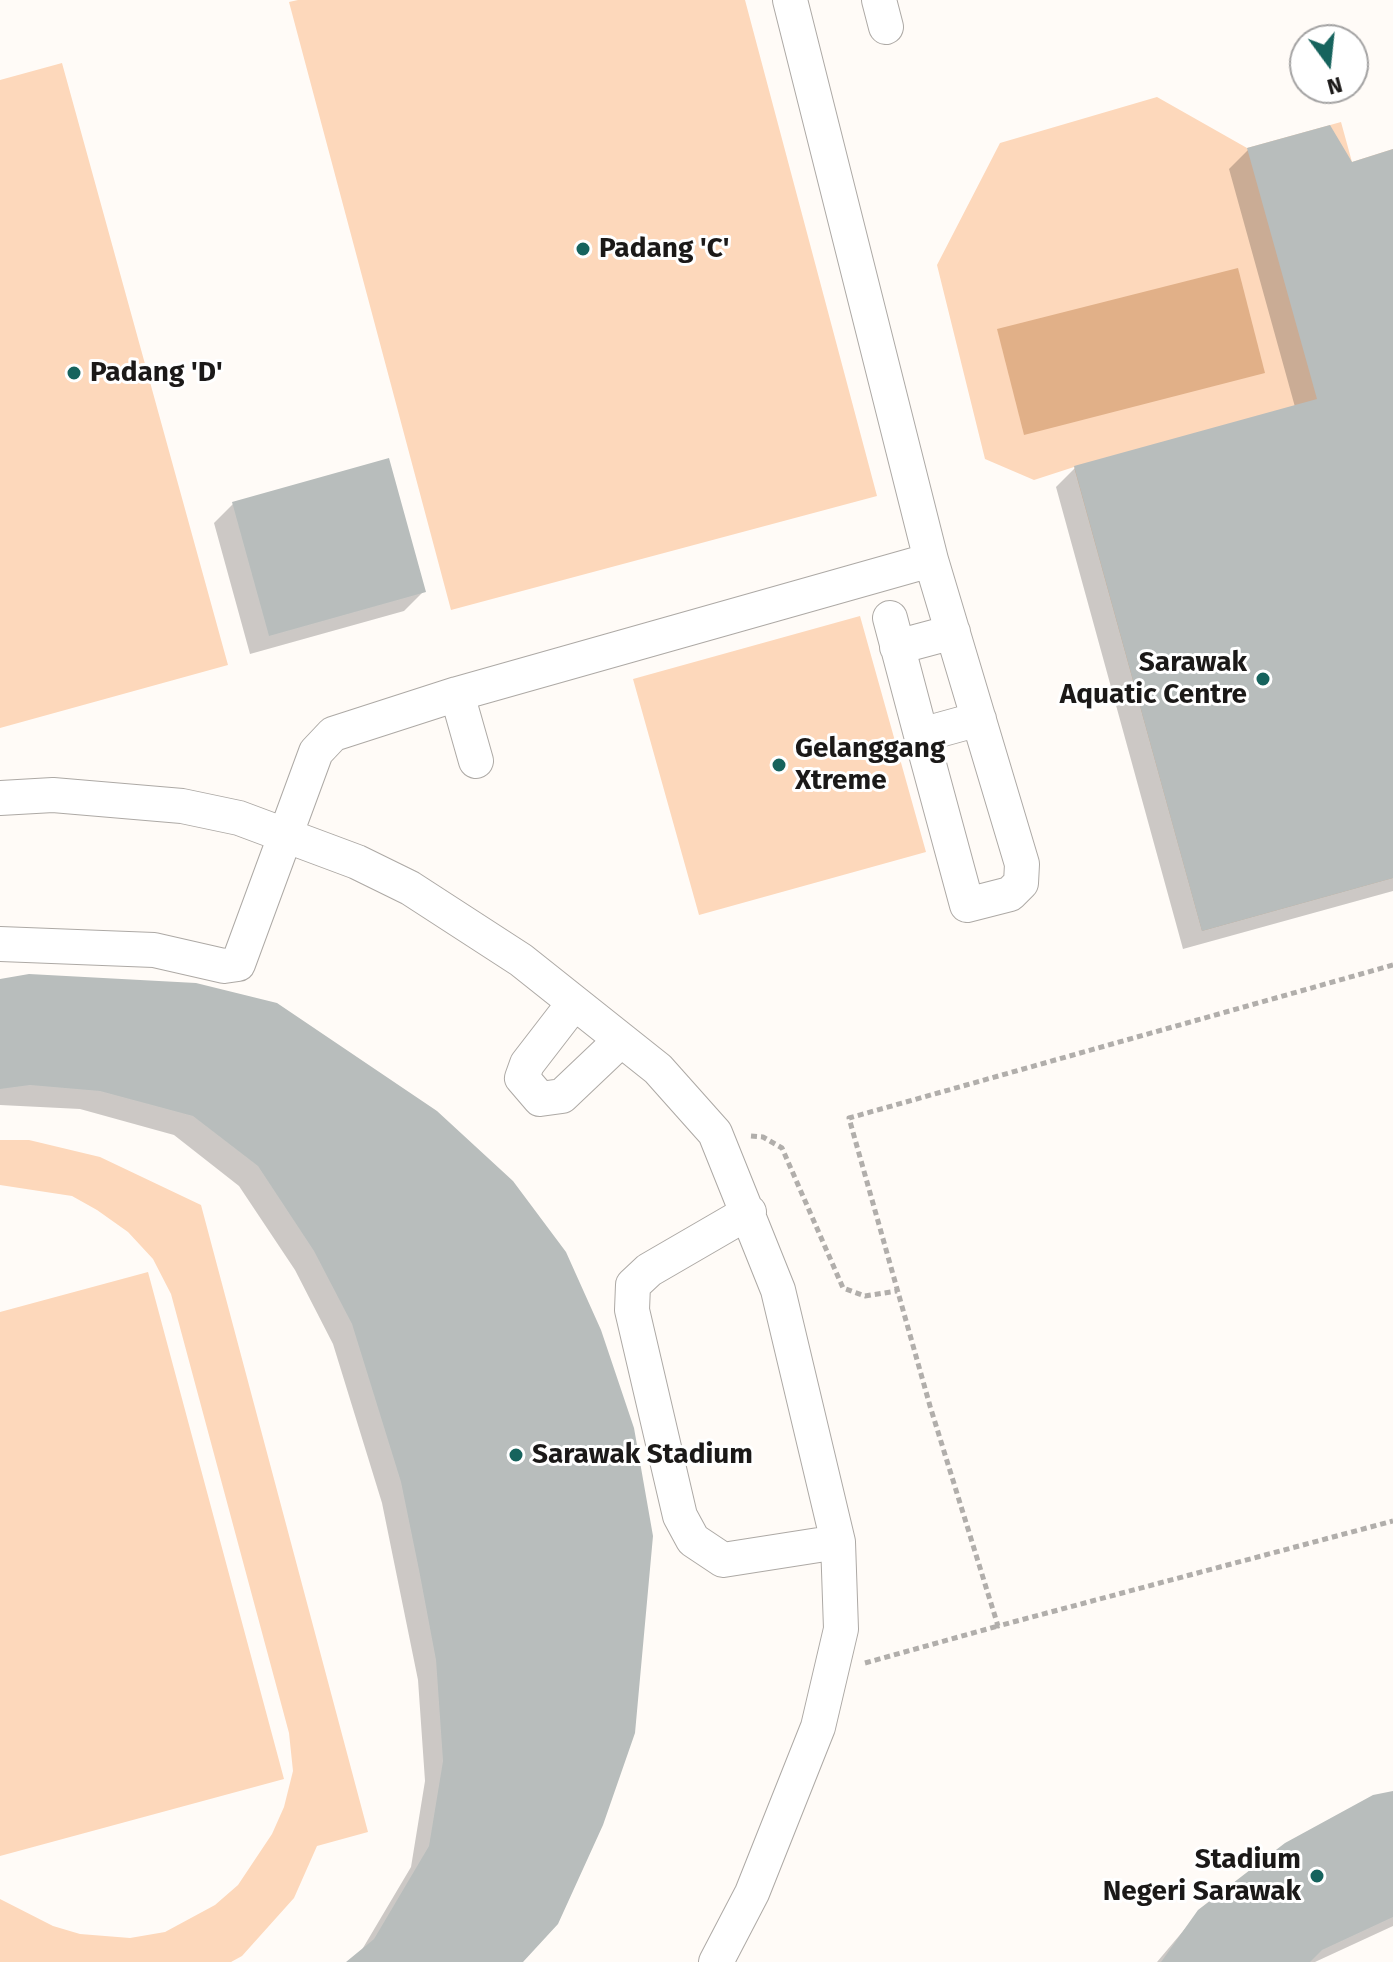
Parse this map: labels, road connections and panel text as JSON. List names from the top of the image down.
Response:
{
  "places": [
    "Padang 'C'",
    "Padang 'D'",
    "Sarawak Aquatic Centre",
    "Gelanggang Xtreme",
    "Sarawak Stadium",
    "Stadium Negeri Sarawak"
  ],
  "north": "bottom"
}
